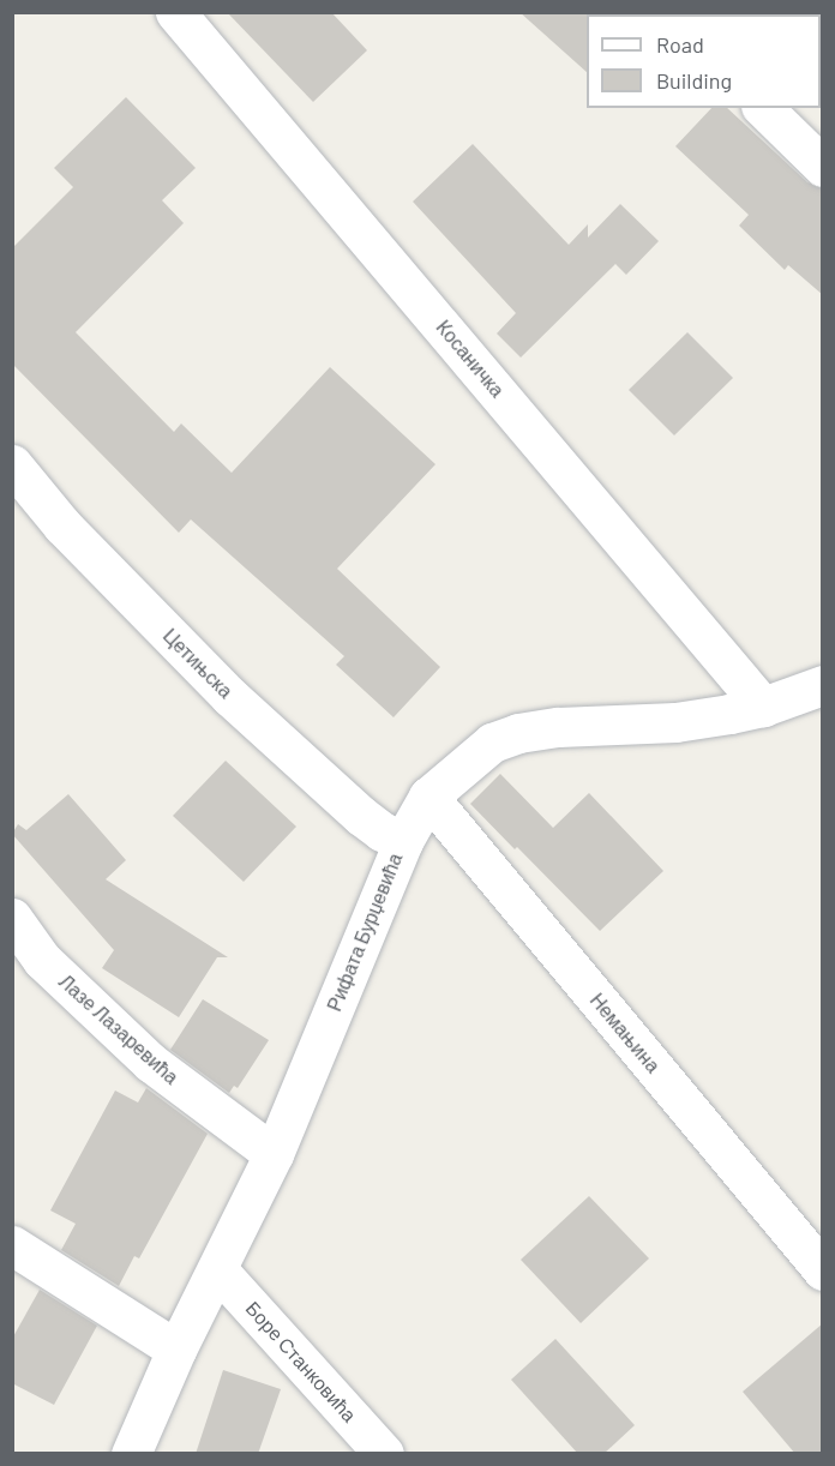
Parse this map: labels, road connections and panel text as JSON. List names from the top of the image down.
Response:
{
  "streets": {
    "street": [
      "Косаничка",
      "Цетињска",
      "Рифата Бурџевића",
      "Лазе Лазаревића",
      "Немањина",
      "Боре Станковића"
    ]
  },
  "crossings": [
    ["Косаничка", "Рифата Бурџевића"],
    ["Цетињска", "Рифата Бурџевића"],
    ["Рифата Бурџевића", "Лазе Лазаревића"],
    ["Рифата Бурџевића", "Немањина"],
    ["Рифата Бурџевића", "Боре Станковића"]
  ],
  "legend": ["Road", "Building"]
}
